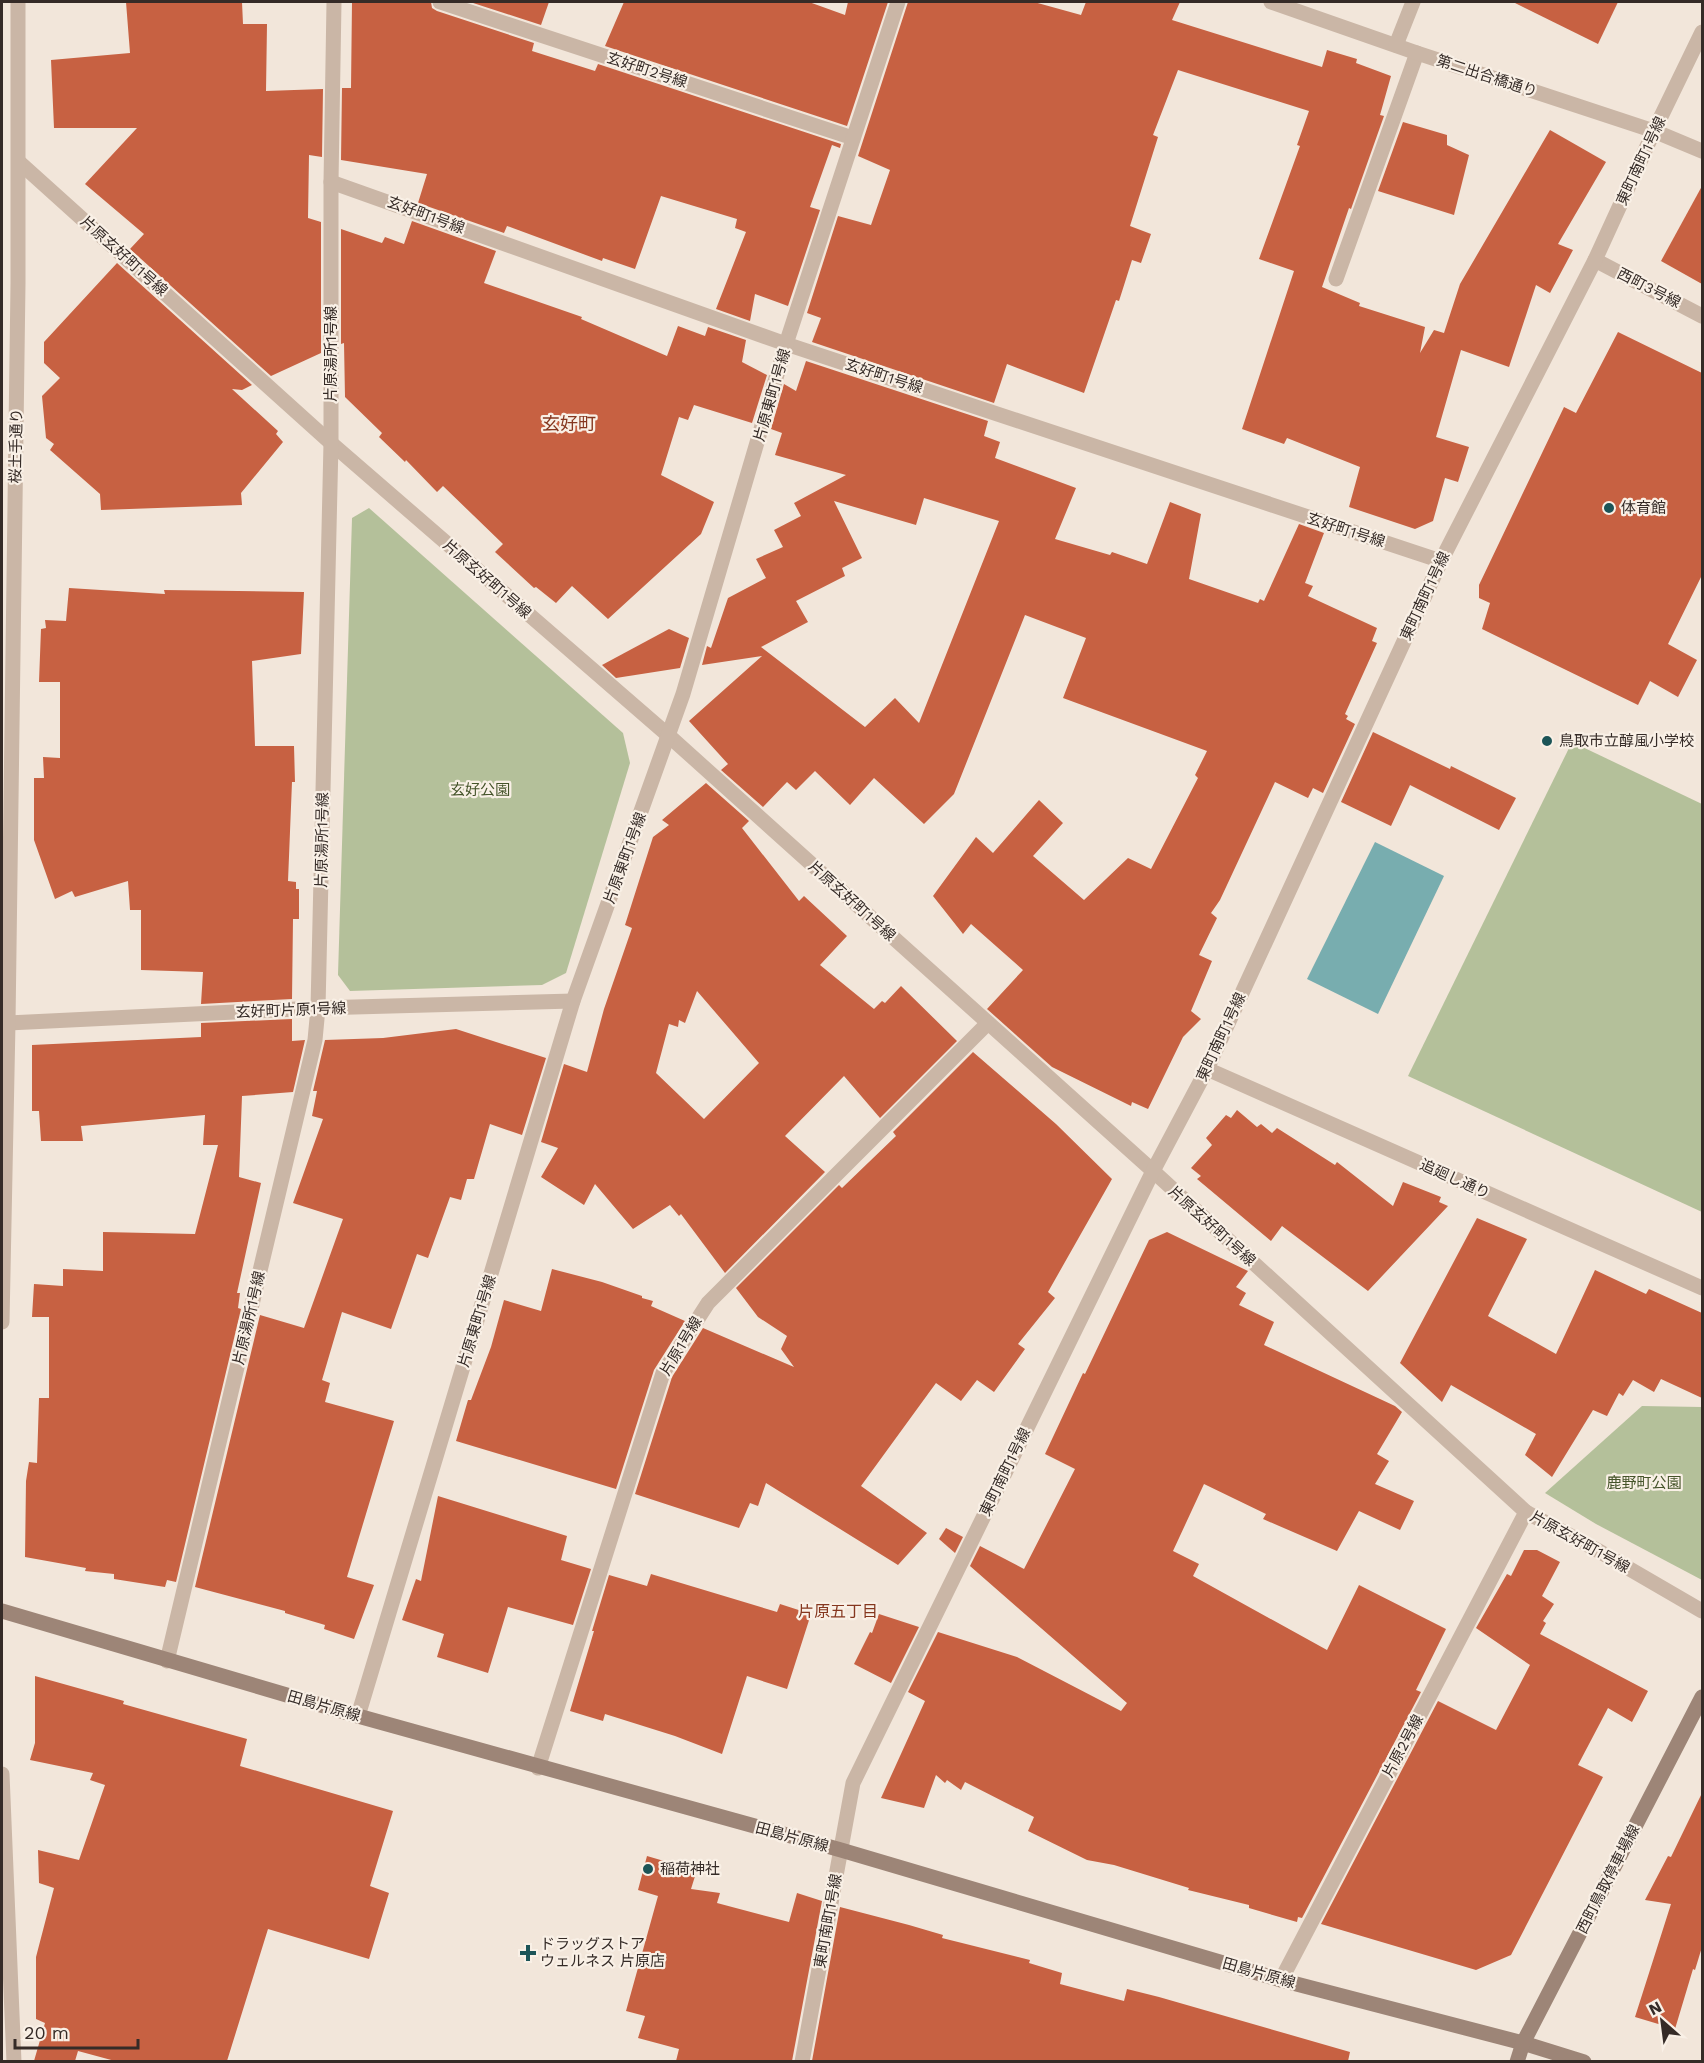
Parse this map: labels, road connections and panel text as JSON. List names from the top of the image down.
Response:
{
  "streets": {
    "main road": ["田島片原線", "西町鳥取停車場線"],
    "street": [
      "玄好町2号線",
      "第二出合橋通り",
      "東町南町1号線",
      "玄好町1号線",
      "片原玄好町1号線",
      "西町3号線",
      "片原湯所1号線",
      "片原東町1号線",
      "桜土手通り",
      "玄好町片原1号線",
      "追廻し通り",
      "片原1号線",
      "片原2号線"
    ]
  },
  "crossings": [
    ["玄好町2号線", "片原東町1号線"],
    ["第二出合橋通り", "東町南町1号線"],
    ["東町南町1号線", "玄好町1号線"],
    ["東町南町1号線", "片原玄好町1号線"],
    ["東町南町1号線", "西町3号線"],
    ["東町南町1号線", "追廻し通り"],
    ["東町南町1号線", "田島片原線"],
    ["玄好町1号線", "片原湯所1号線"],
    ["玄好町1号線", "片原東町1号線"],
    ["片原玄好町1号線", "片原湯所1号線"],
    ["片原玄好町1号線", "片原東町1号線"],
    ["片原玄好町1号線", "桜土手通り"],
    ["片原玄好町1号線", "片原1号線"],
    ["片原玄好町1号線", "片原2号線"],
    ["片原湯所1号線", "玄好町片原1号線"],
    ["片原湯所1号線", "田島片原線"],
    ["片原東町1号線", "玄好町片原1号線"],
    ["片原東町1号線", "田島片原線"],
    ["桜土手通り", "玄好町片原1号線"],
    ["片原1号線", "田島片原線"],
    ["田島片原線", "片原2号線"],
    ["田島片原線", "西町鳥取停車場線"]
  ],
  "districts": ["玄好町", "片原五丁目"],
  "parks": ["玄好公園", "鹿野町公園"],
  "places": {
    "other": ["体育館", "鳥取市立醇風小学校", "稲荷神社"],
    "health": ["ドラッグストア ウェルネス 片原店"]
  },
  "scale_bar": "20 m",
  "north": "top left"
}
